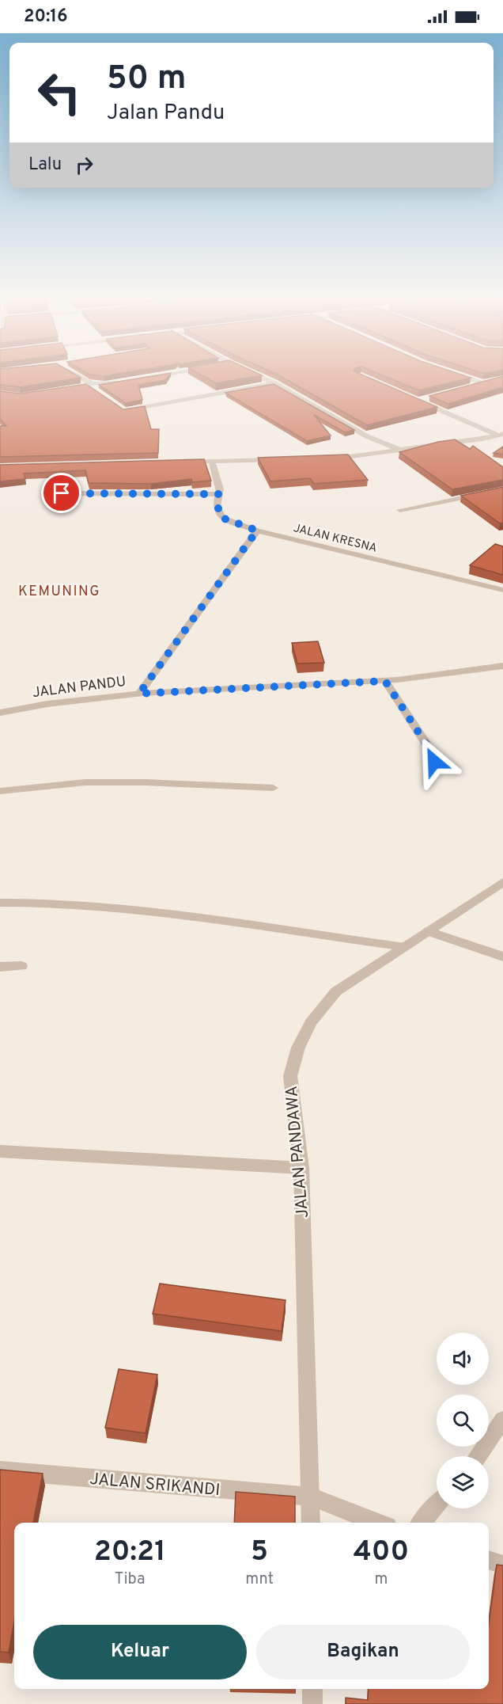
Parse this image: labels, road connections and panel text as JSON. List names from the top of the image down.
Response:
{
  "streets": {
    "street": [
      "JALAN KRESNA",
      "JALAN PANDU",
      "JALAN PANDAWA",
      "JALAN SRIKANDI"
    ]
  },
  "crossings": [
    ["JALAN PANDAWA", "JALAN SRIKANDI"]
  ],
  "districts": ["KEMUNING"],
  "page": {
    "status": "20:16",
    "turn": ["50 m", "Jalan Pandu"],
    "then": "Lalu",
    "eta": [
      "20:21",
      "Tiba",
      "5",
      "mnt",
      "400",
      "m"
    ],
    "buttons": ["Keluar", "Bagikan"]
  }
}
